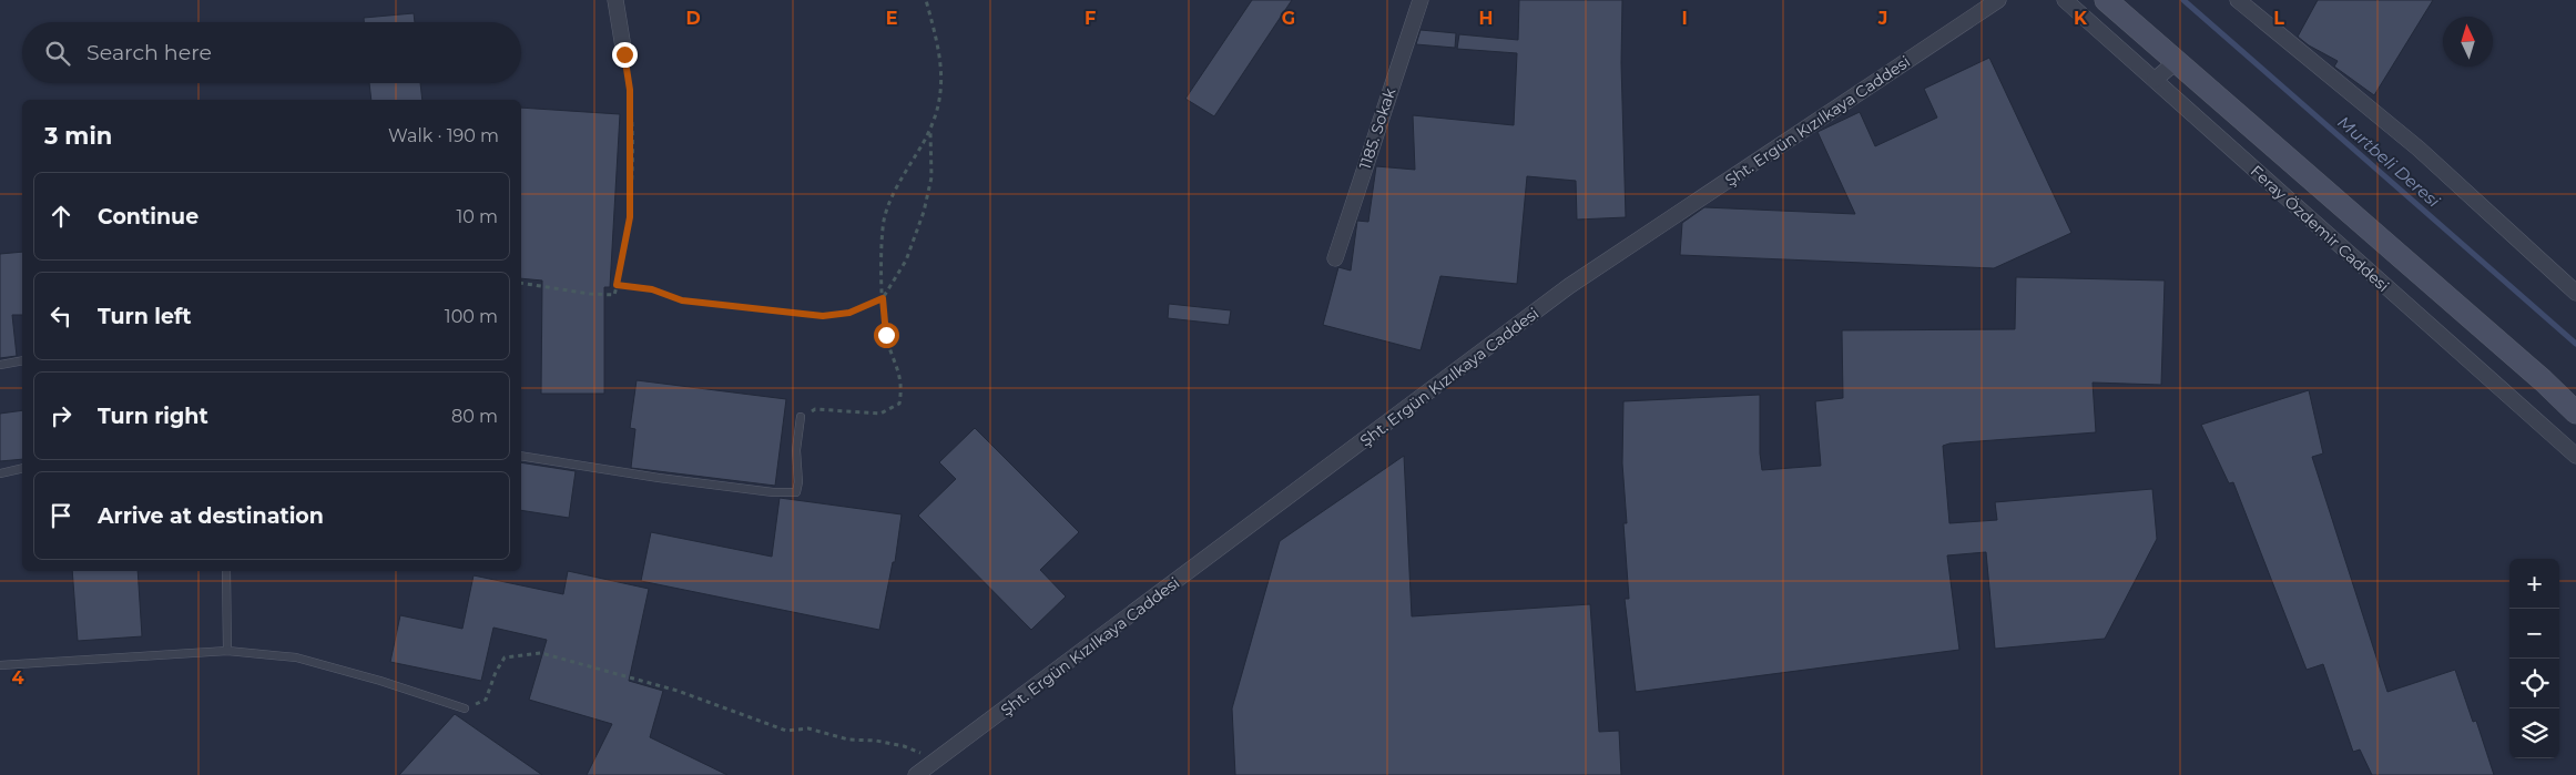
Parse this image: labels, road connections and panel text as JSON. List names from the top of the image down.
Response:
{
  "streets": {
    "street": ["Şht. Ergün Kızılkaya Caddesi", "1185. Sokak", "Feray Özdemir Caddesi"]
  },
  "water": ["Murtbeli Deresi"],
  "north": "top",
  "page": {
    "search": "Search here",
    "heading": ["3 min", "Walk · 190 m"],
    "list": [
      ["Continue", "10 m"],
      ["Turn left", "100 m"],
      ["Turn right", "80 m"],
      "Arrive at destination"
    ],
    "map_buttons": ["+", "−"]
  },
  "grid": {
    "columns": [
      "D",
      "E",
      "F",
      "G",
      "H",
      "I",
      "J",
      "K",
      "L"
    ],
    "rows": ["4"]
  }
}
